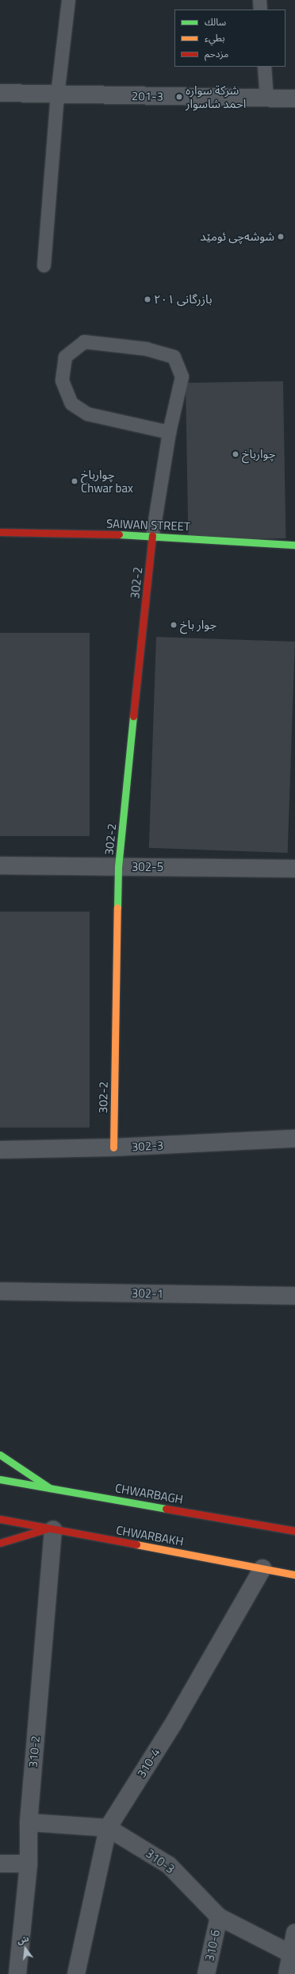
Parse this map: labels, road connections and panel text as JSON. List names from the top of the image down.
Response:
{
  "streets": {
    "main road": [
      "SAIWAN STREET",
      "302-2",
      "CHWARBAGH",
      "CHWARBAKH"
    ],
    "street": [
      "201-3",
      "302-5",
      "302-3",
      "302-1",
      "310-2",
      "310-4",
      "310-3",
      "310-6"
    ]
  },
  "crossings": [
    ["SAIWAN STREET", "302-2"],
    ["302-2", "302-5"],
    ["302-2", "302-3"],
    ["CHWARBAKH", "310-2"],
    ["CHWARBAKH", "310-4"],
    ["310-2", "310-3"],
    ["310-4", "310-3"],
    ["310-3", "310-6"]
  ],
  "places": [
    "شرکة سوارە احمد شاسوار",
    "شوشەچی ئومێد",
    "بازرگانی ٢٠١",
    "چوارباخ",
    "چوارباخ Chwar bax",
    "جوار باخ"
  ],
  "legend": ["سالك", "بطيء", "مزدحم"],
  "north": "top"
}
